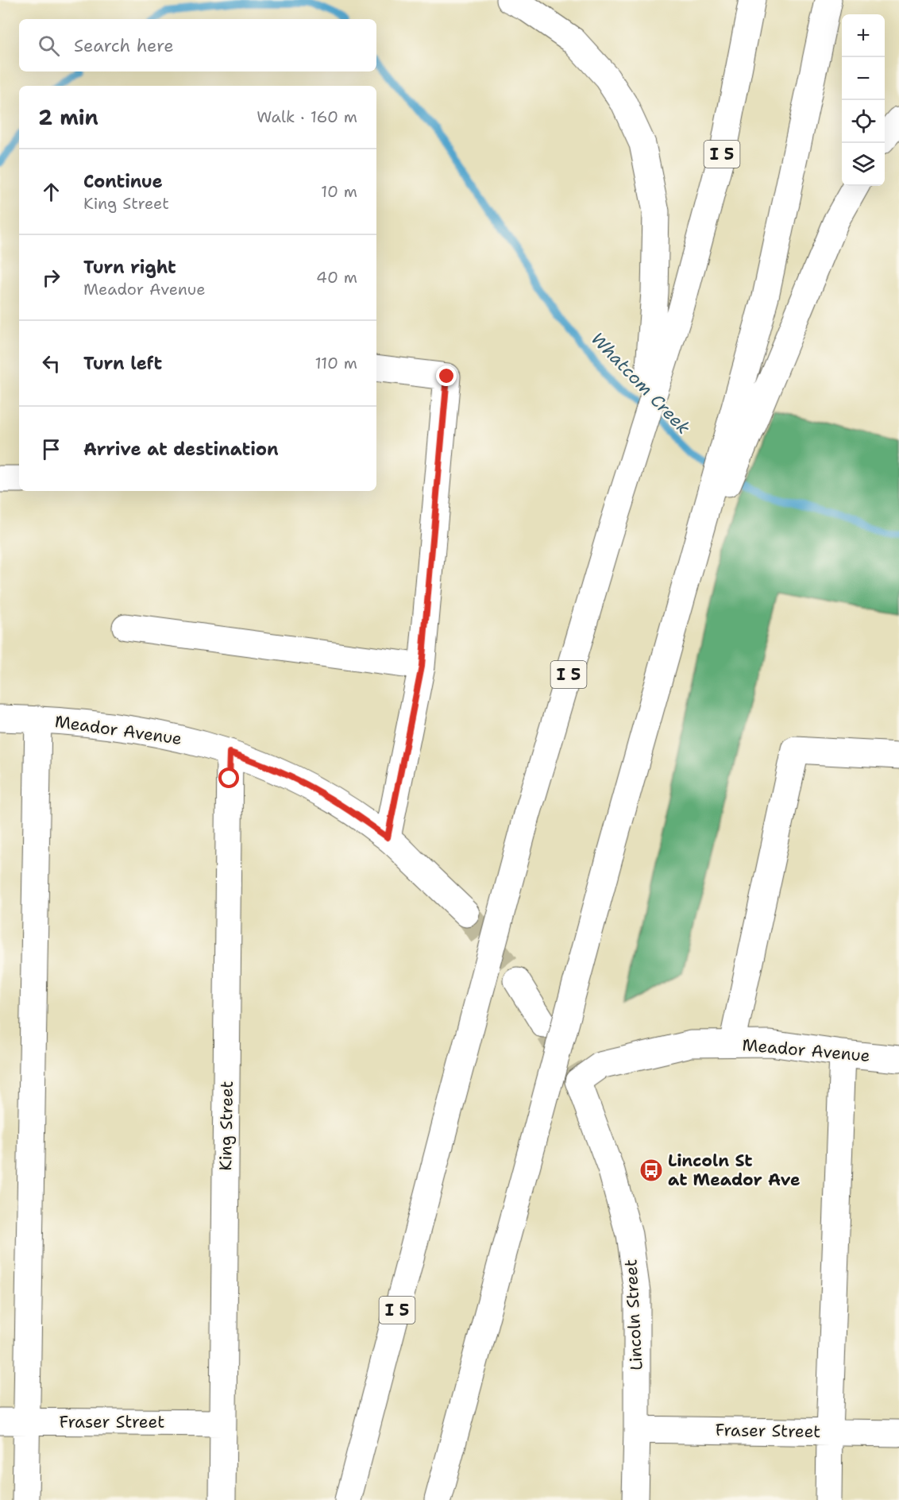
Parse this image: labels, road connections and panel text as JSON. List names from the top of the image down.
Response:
{
  "streets": {
    "main road": [
      "I 5",
      "Meador Avenue",
      "King Street",
      "Lincoln Street",
      "Fraser Street"
    ]
  },
  "crossings": [
    ["Meador Avenue", "King Street"],
    ["Meador Avenue", "Lincoln Street"],
    ["King Street", "Fraser Street"],
    ["Lincoln Street", "Fraser Street"]
  ],
  "water": ["Whatcom Creek"],
  "places": {
    "bus stop": ["Lincoln St at Meador Ave"]
  },
  "page": {
    "map_buttons": ["+", "−"],
    "search": "Search here",
    "heading": ["2 min", "Walk · 160 m"],
    "list": [
      ["Continue", "King Street", "10 m"],
      ["Turn right", "Meador Avenue", "40 m"],
      ["Turn left", "110 m"],
      "Arrive at destination"
    ]
  }
}
